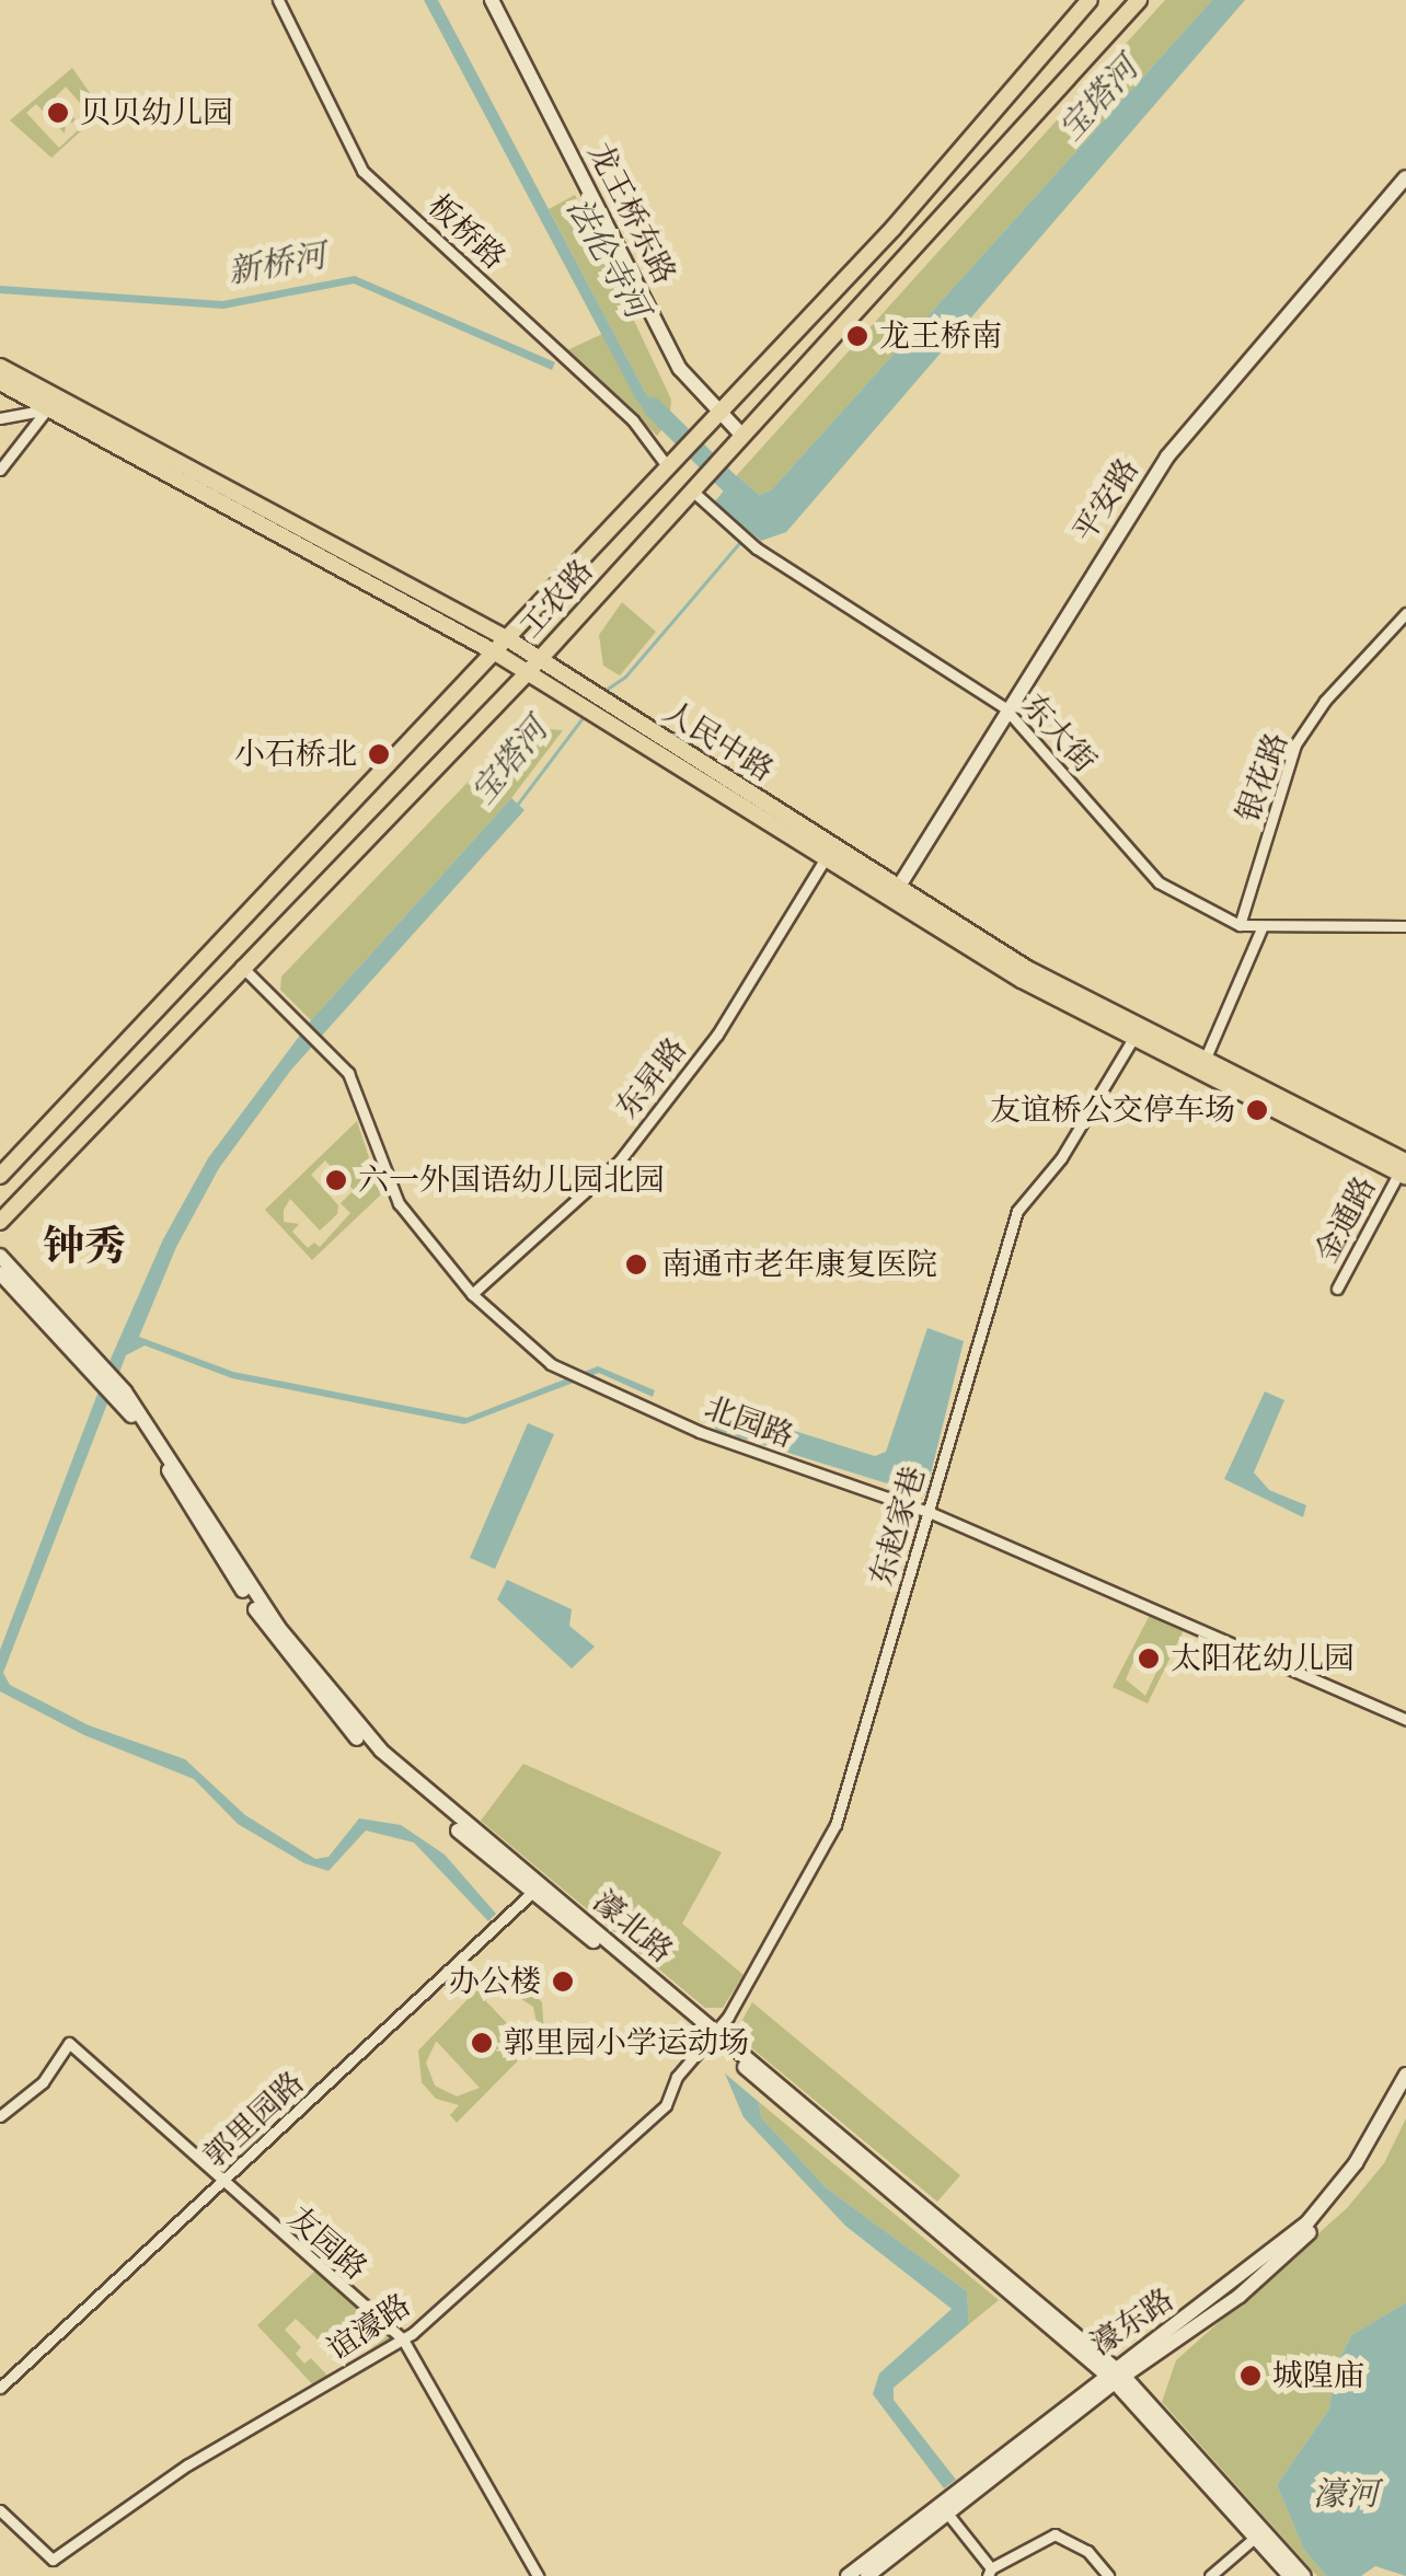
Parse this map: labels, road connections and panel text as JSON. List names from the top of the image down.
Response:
{
  "streets": {
    "main road": ["工农路", "人民中路"],
    "street": [
      "龙王桥东路",
      "板桥路",
      "平安路",
      "东大街",
      "银花路",
      "东昇路",
      "金通路",
      "北园路",
      "东赵家巷",
      "濠北路",
      "郭里园路",
      "友园路",
      "濠东路",
      "谊濠路"
    ]
  },
  "crossings": [
    ["龙王桥东路", "工农路"],
    ["板桥路", "工农路"],
    ["平安路", "东大街"],
    ["平安路", "人民中路"],
    ["工农路", "东大街"],
    ["工农路", "人民中路"],
    ["工农路", "北园路"],
    ["东大街", "银花路"],
    ["人民中路", "东昇路"],
    ["人民中路", "金通路"],
    ["人民中路", "东赵家巷"],
    ["东昇路", "北园路"],
    ["北园路", "东赵家巷"],
    ["东赵家巷", "濠北路"],
    ["东赵家巷", "谊濠路"],
    ["濠北路", "郭里园路"],
    ["濠北路", "濠东路"],
    ["濠北路", "谊濠路"],
    ["郭里园路", "友园路"],
    ["友园路", "谊濠路"]
  ],
  "districts": ["钟秀"],
  "water": [
    "宝塔河",
    "法伦寺河",
    "新桥河",
    "濠河"
  ],
  "places": [
    "贝贝幼儿园",
    "龙王桥南",
    "小石桥北",
    "友谊桥公交停车场",
    "六一外国语幼儿园北园",
    "南通市老年康复医院",
    "太阳花幼儿园",
    "办公楼",
    "郭里园小学运动场",
    "城隍庙"
  ]
}
